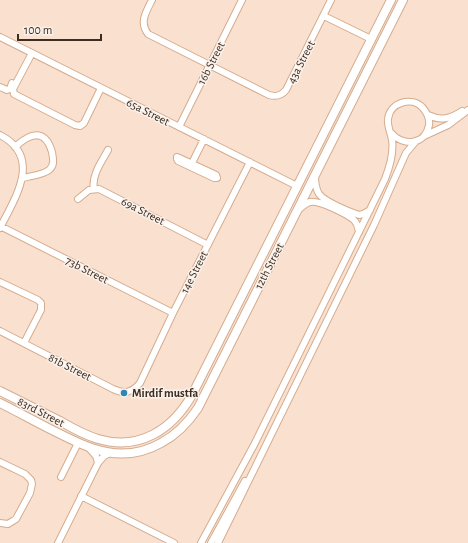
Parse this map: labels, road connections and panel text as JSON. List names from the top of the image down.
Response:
{
  "streets": {
    "street": [
      "43a Street",
      "16b Street",
      "65a Street",
      "69a Street",
      "12th Street",
      "73b Street",
      "14e Street",
      "81b Street",
      "83rd Street"
    ]
  },
  "crossings": [
    ["43a Street", "16b Street"],
    ["16b Street", "65a Street"],
    ["65a Street", "12th Street"],
    ["65a Street", "14e Street"],
    ["69a Street", "14e Street"],
    ["12th Street", "83rd Street"],
    ["73b Street", "14e Street"],
    ["14e Street", "81b Street"]
  ],
  "places": ["Mirdif mustfa"],
  "scale_bar": "100 m"
}
